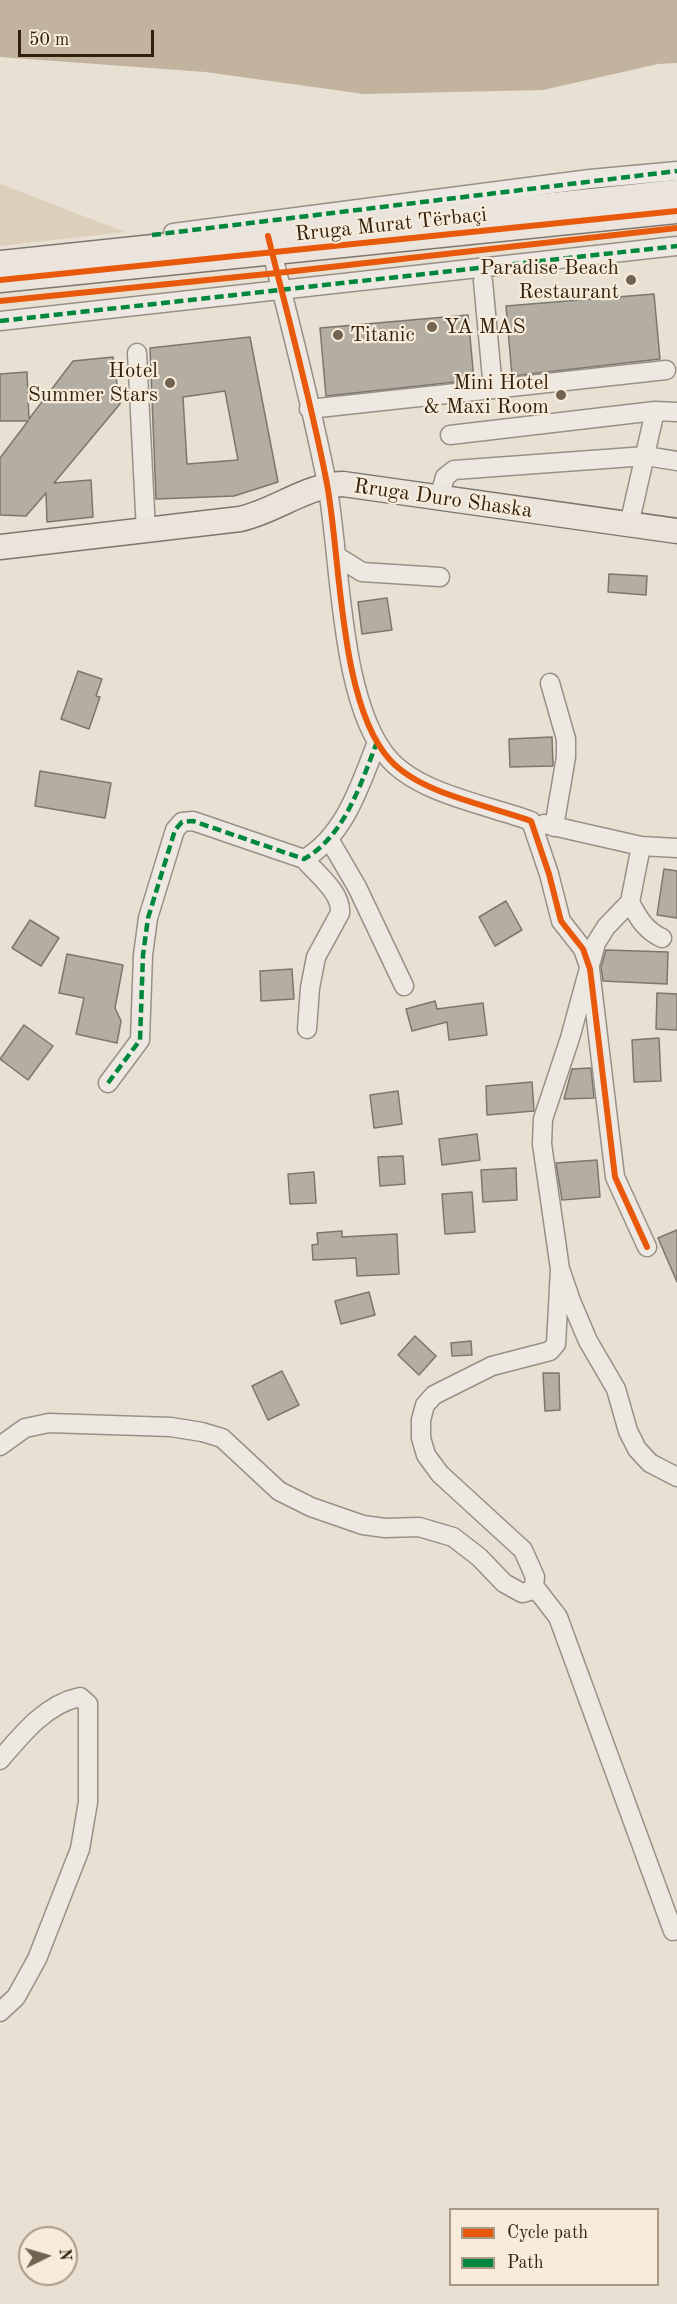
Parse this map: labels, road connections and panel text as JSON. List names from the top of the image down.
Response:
{
  "streets": {
    "main road": ["Rruga Murat Tërbaçi", "Rruga Duro Shaska"]
  },
  "places": [
    "Paradise Beach Restaurant",
    "YA MAS",
    "Titanic",
    "Hotel Summer Stars",
    "Mini Hotel & Maxi Room"
  ],
  "legend": ["Cycle path", "Path"],
  "scale_bar": "50 m",
  "north": "right"
}
